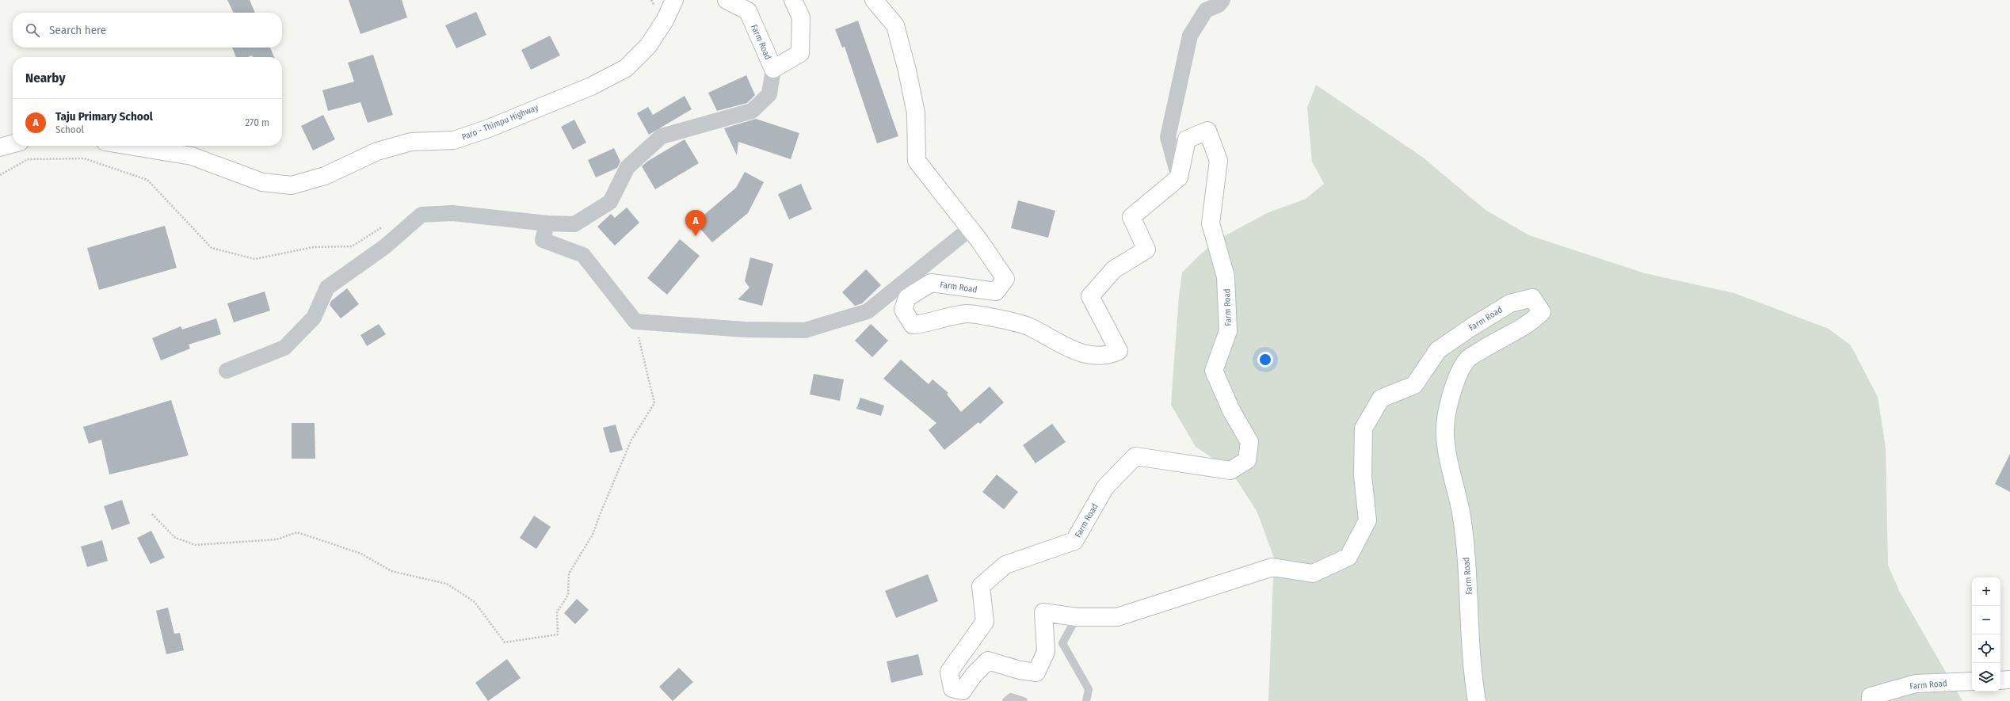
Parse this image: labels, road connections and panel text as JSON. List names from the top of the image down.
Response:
{
  "streets": {
    "street": ["Farm Road", "Paro - Thimpu Highway"]
  },
  "page": {
    "search": "Search here",
    "heading": "Nearby",
    "list": [
      {
        "mark": "A",
        "name": "Taju Primary School",
        "note": "School",
        "value": "270 m"
      }
    ],
    "pins": "A",
    "map_buttons": ["+", "−"]
  }
}
